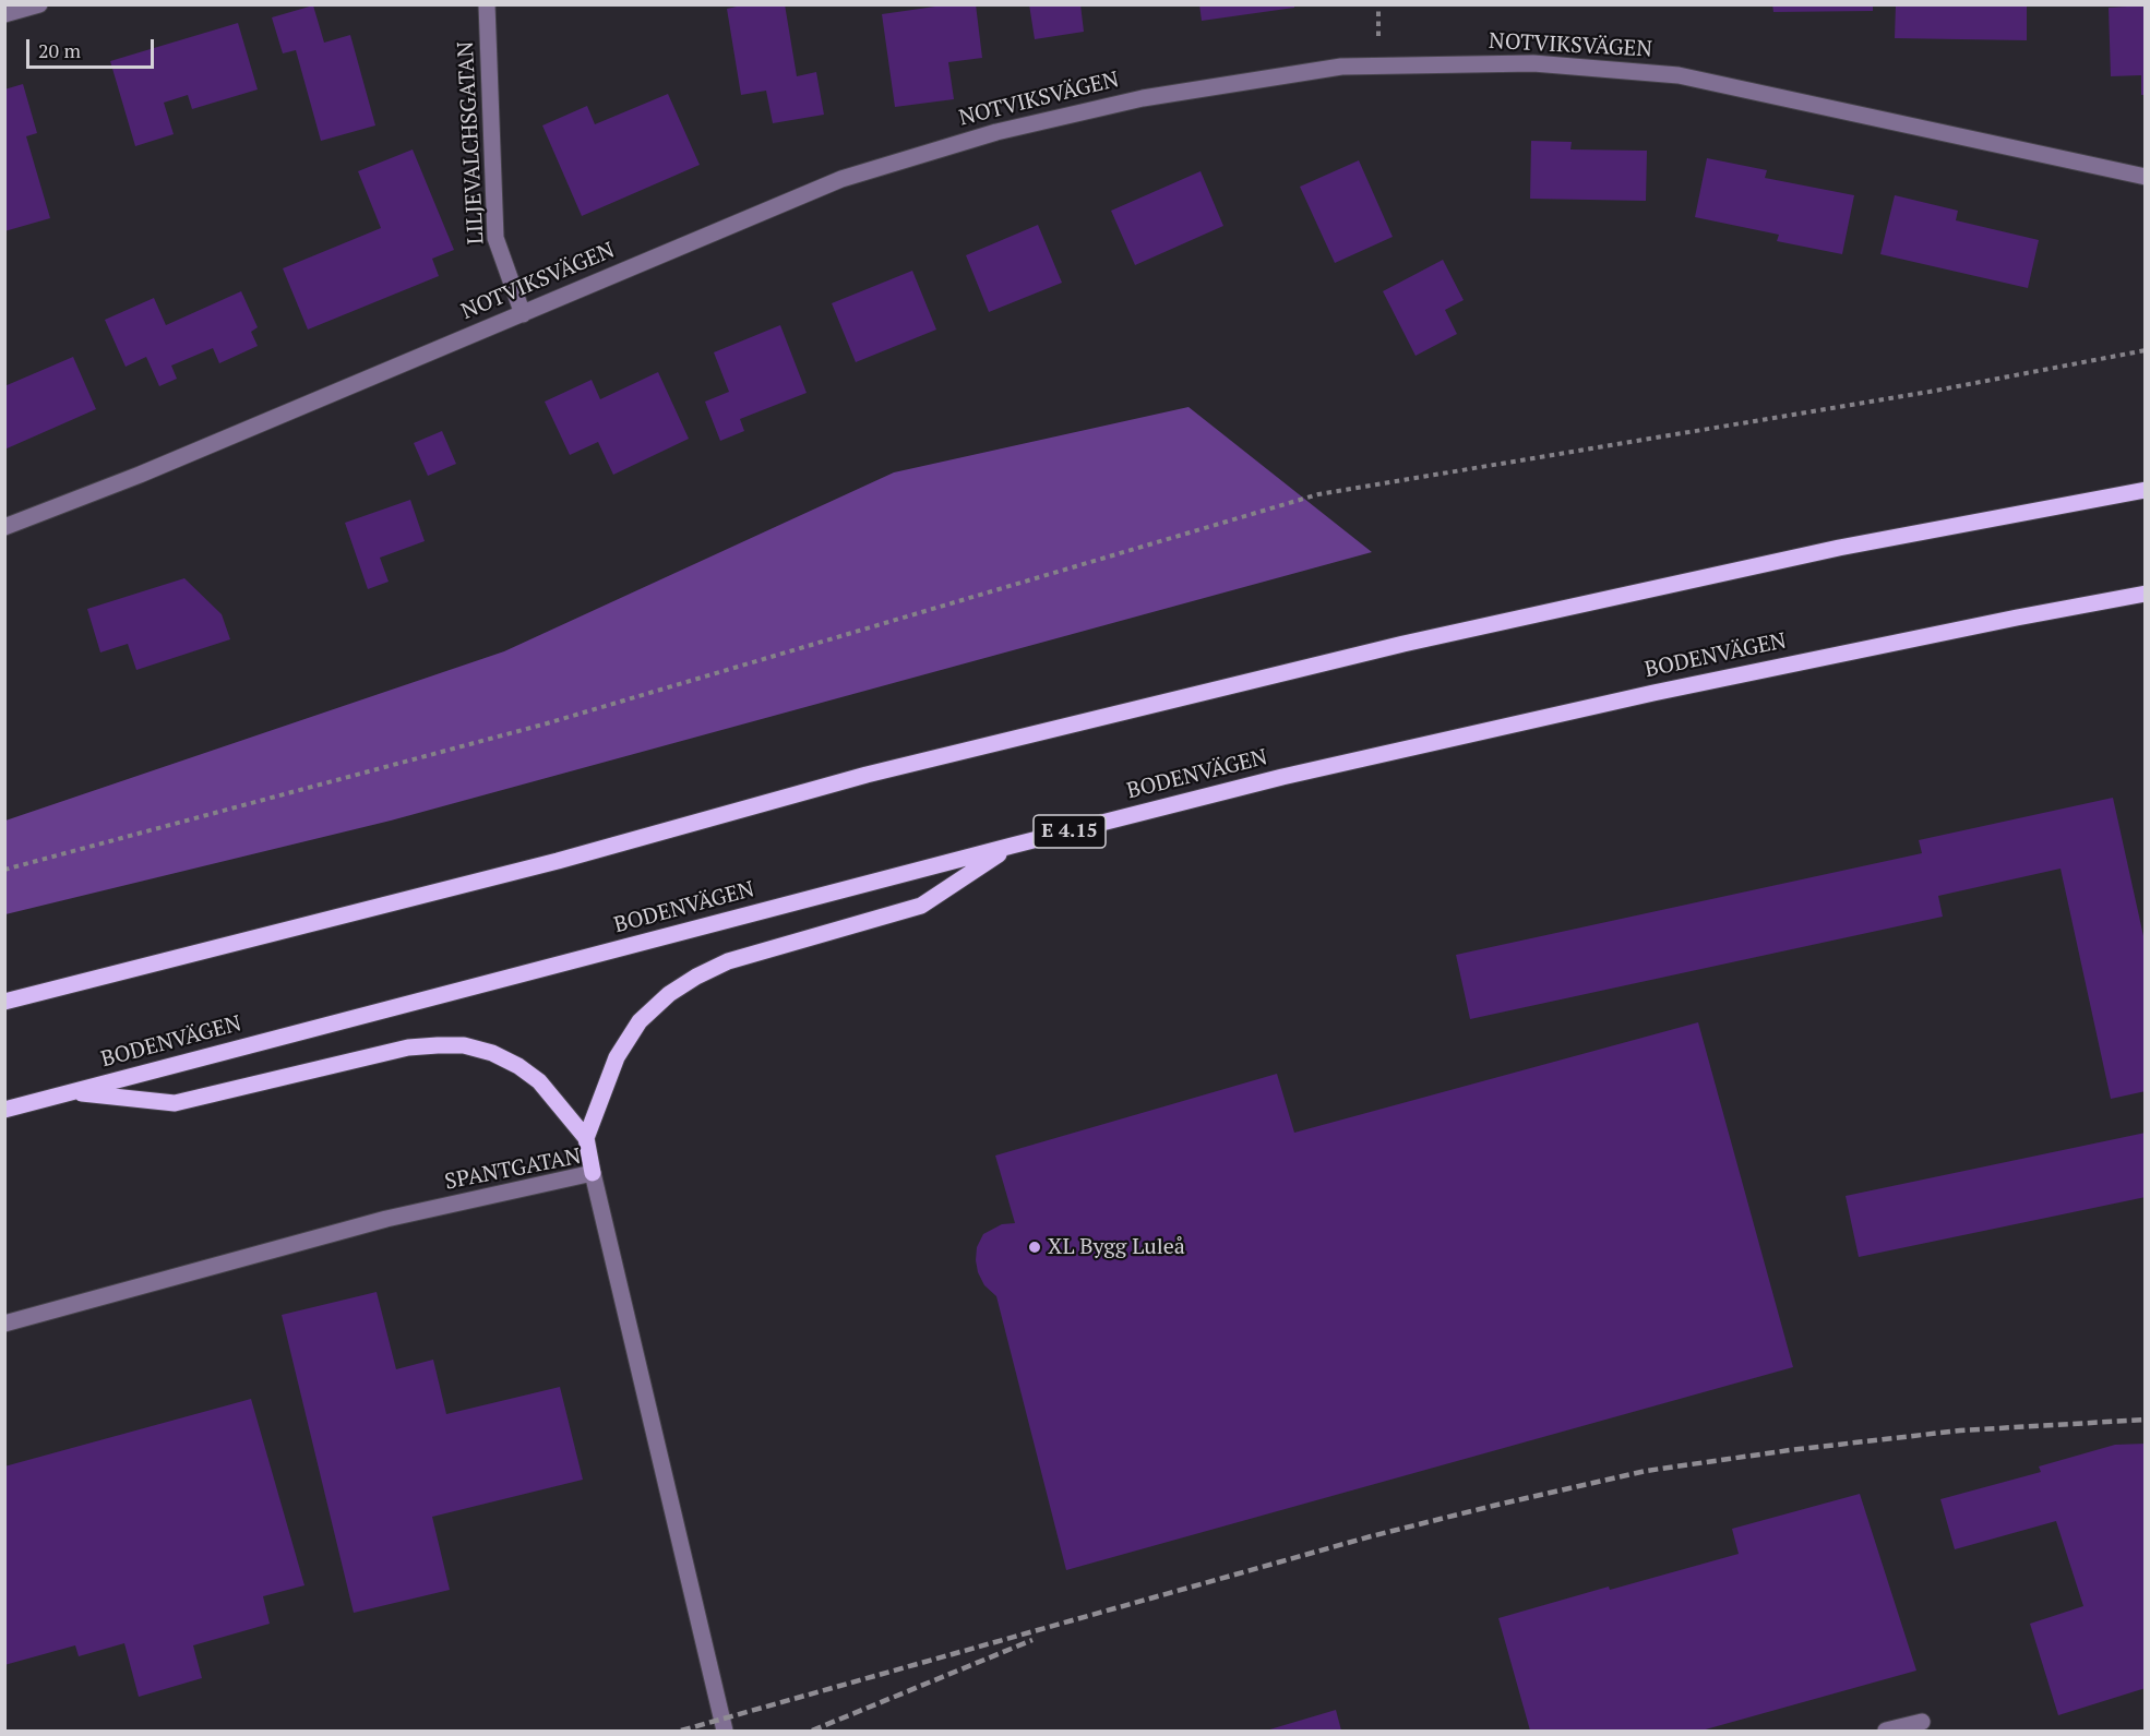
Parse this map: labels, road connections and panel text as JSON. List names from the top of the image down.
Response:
{
  "streets": {
    "main road": ["BODENVÄGEN", "E 4.15"],
    "street": ["NOTVIKSVÄGEN", "LILJEVALCHSGATAN", "SPANTGATAN"]
  },
  "crossings": [
    ["NOTVIKSVÄGEN", "LILJEVALCHSGATAN"]
  ],
  "places": ["XL Bygg Luleå"],
  "scale_bar": "20 m"
}
